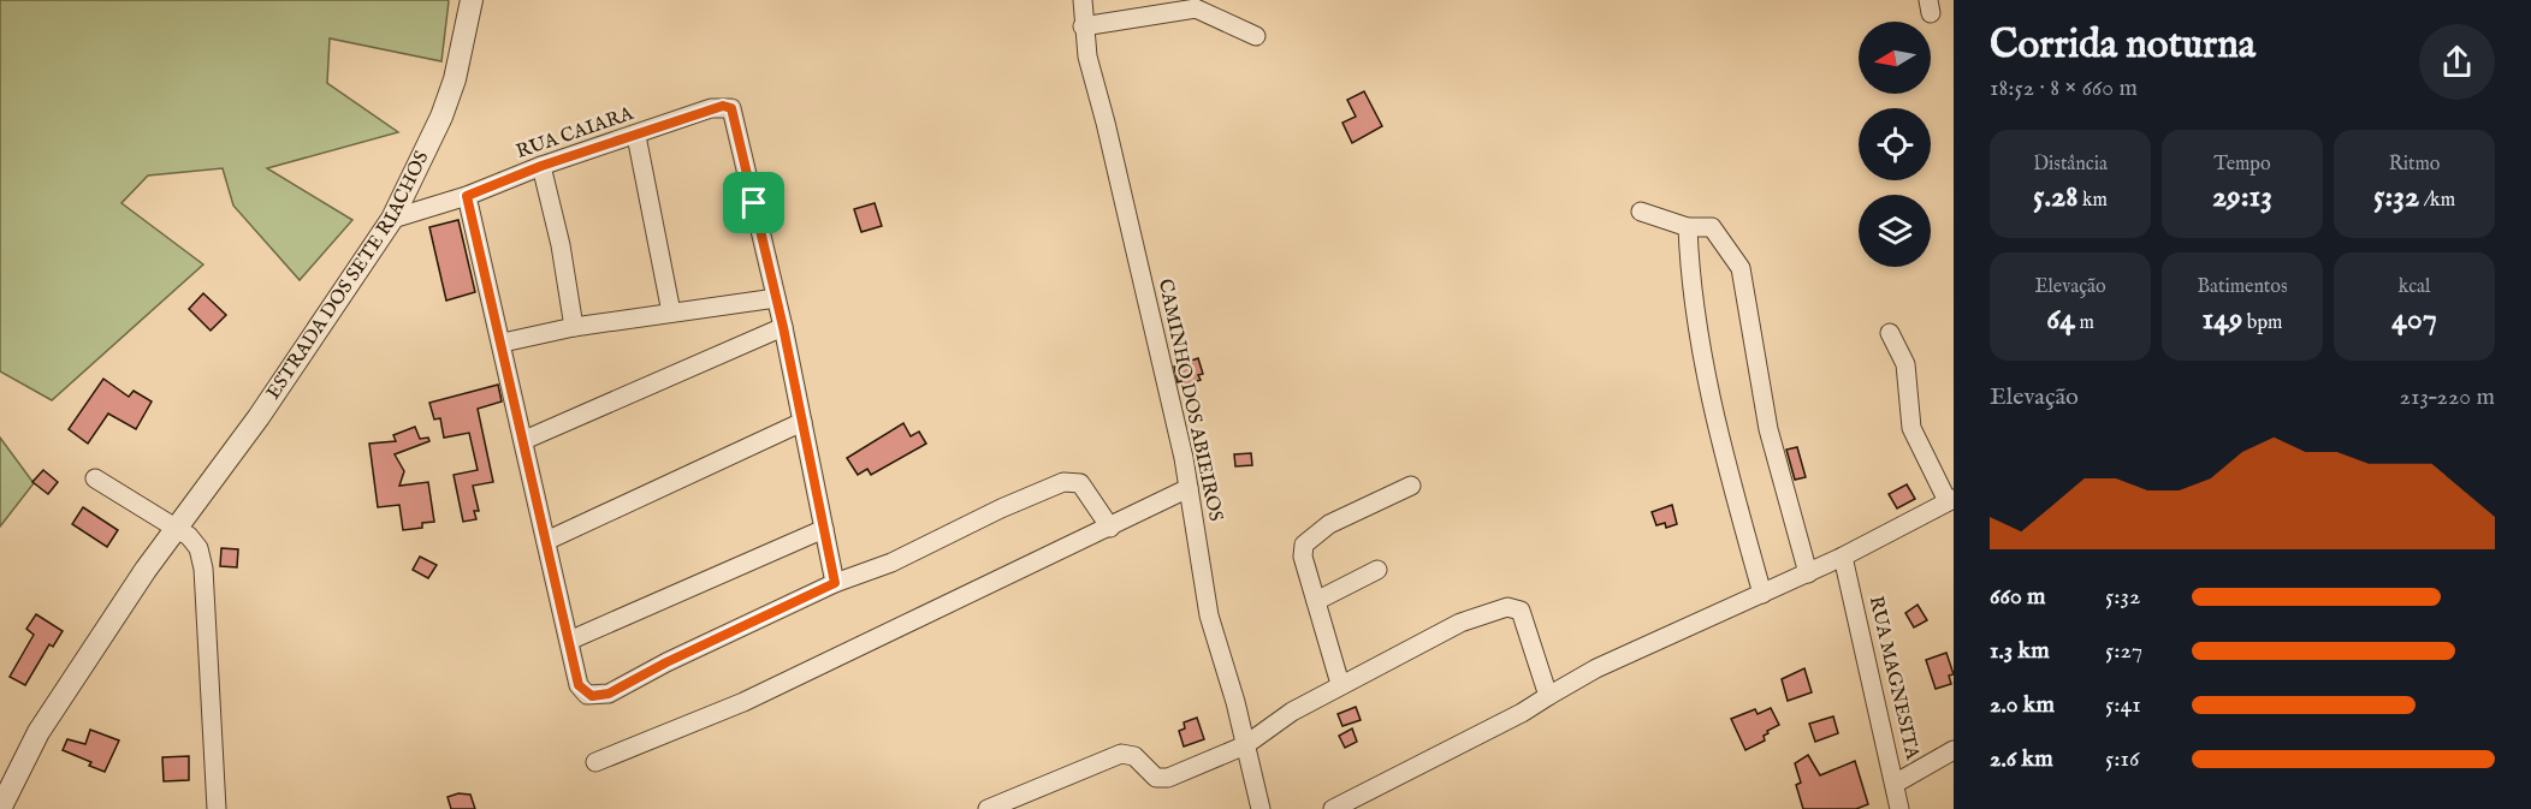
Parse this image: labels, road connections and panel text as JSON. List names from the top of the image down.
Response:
{
  "streets": {
    "street": [
      "RUA CAIARA",
      "ESTRADA DOS SETE RIACHOS",
      "CAMINHO DOS ABIEIROS",
      "RUA MAGNESITA"
    ]
  },
  "crossings": [
    ["RUA CAIARA", "ESTRADA DOS SETE RIACHOS"]
  ],
  "north": "left",
  "page": {
    "heading": ["Corrida noturna", "18:52 · 8 × 660 m"],
    "stats": [
      ["Distância", "5.28 km"],
      ["Tempo", "29:13"],
      ["Ritmo", "5:32 /km"],
      ["Elevação", "64 m"],
      ["Batimentos", "149 bpm"],
      ["kcal", "407"]
    ],
    "chart": ["Elevação", "213–220 m"],
    "list": [
      {
        "name": "660 m",
        "note": "5:32"
      },
      {
        "name": "1.3 km",
        "note": "5:27"
      },
      {
        "name": "2.0 km",
        "note": "5:41"
      },
      {
        "name": "2.6 km",
        "note": "5:16"
      }
    ]
  }
}
